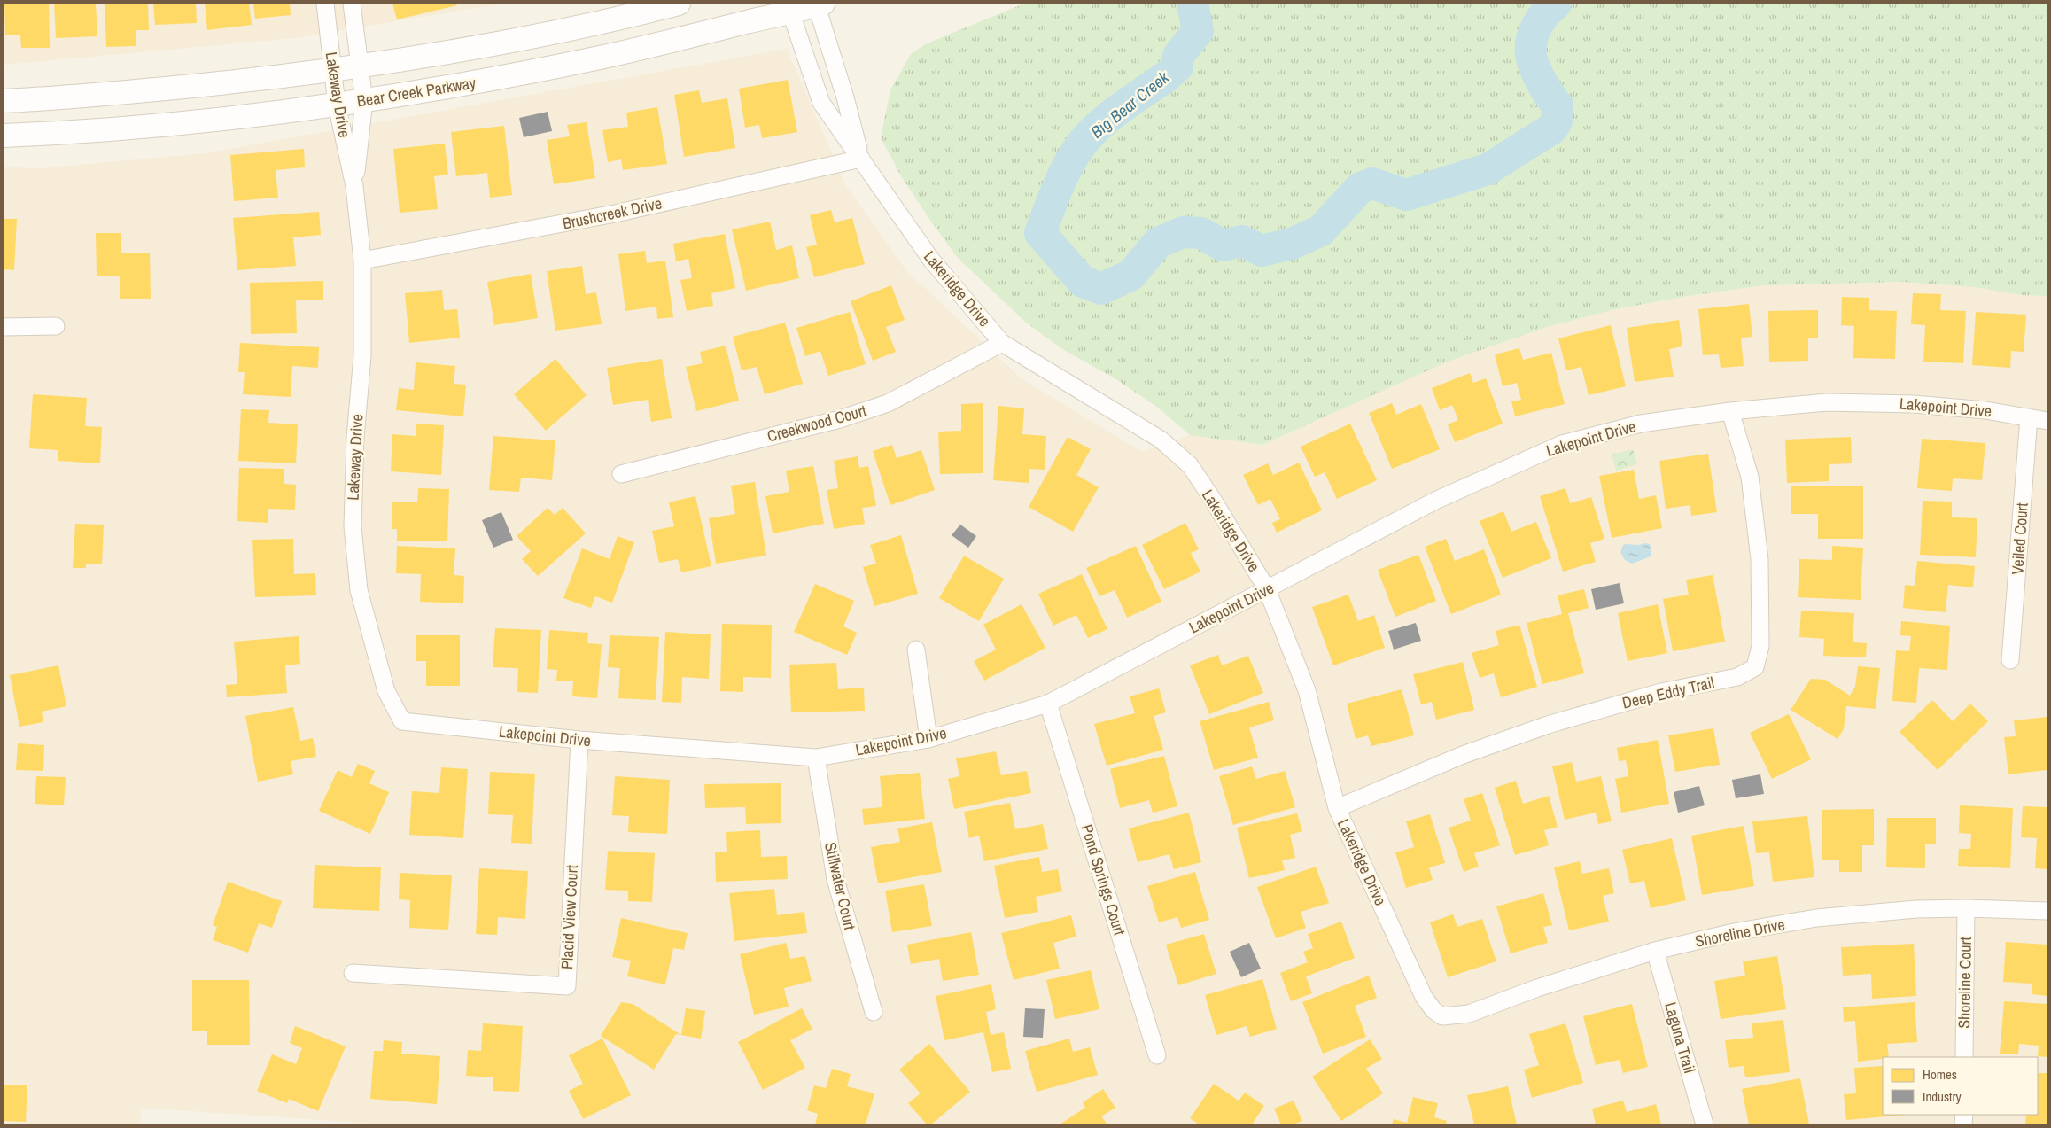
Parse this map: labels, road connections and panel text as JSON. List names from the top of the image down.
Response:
{
  "streets": {
    "main road": ["Bear Creek Parkway"],
    "street": [
      "Lakeway Drive",
      "Brushcreek Drive",
      "Lakeridge Drive",
      "Lakepoint Drive",
      "Creekwood Court",
      "Veiled Court",
      "Deep Eddy Trail",
      "Pond Springs Court",
      "Stillwater Court",
      "Placid View Court",
      "Shoreline Drive",
      "Shoreline Court",
      "Laguna Trail"
    ]
  },
  "crossings": [
    ["Bear Creek Parkway", "Lakeway Drive"],
    ["Bear Creek Parkway", "Lakeridge Drive"],
    ["Lakeway Drive", "Brushcreek Drive"],
    ["Lakeway Drive", "Lakepoint Drive"],
    ["Brushcreek Drive", "Lakeridge Drive"],
    ["Lakeridge Drive", "Lakepoint Drive"],
    ["Lakeridge Drive", "Creekwood Court"],
    ["Lakeridge Drive", "Deep Eddy Trail"],
    ["Lakeridge Drive", "Shoreline Drive"],
    ["Lakepoint Drive", "Veiled Court"],
    ["Lakepoint Drive", "Deep Eddy Trail"],
    ["Lakepoint Drive", "Pond Springs Court"],
    ["Lakepoint Drive", "Stillwater Court"],
    ["Lakepoint Drive", "Placid View Court"],
    ["Shoreline Drive", "Shoreline Court"],
    ["Shoreline Drive", "Laguna Trail"]
  ],
  "water": ["Big Bear Creek"],
  "legend": ["Homes", "Industry"]
}
